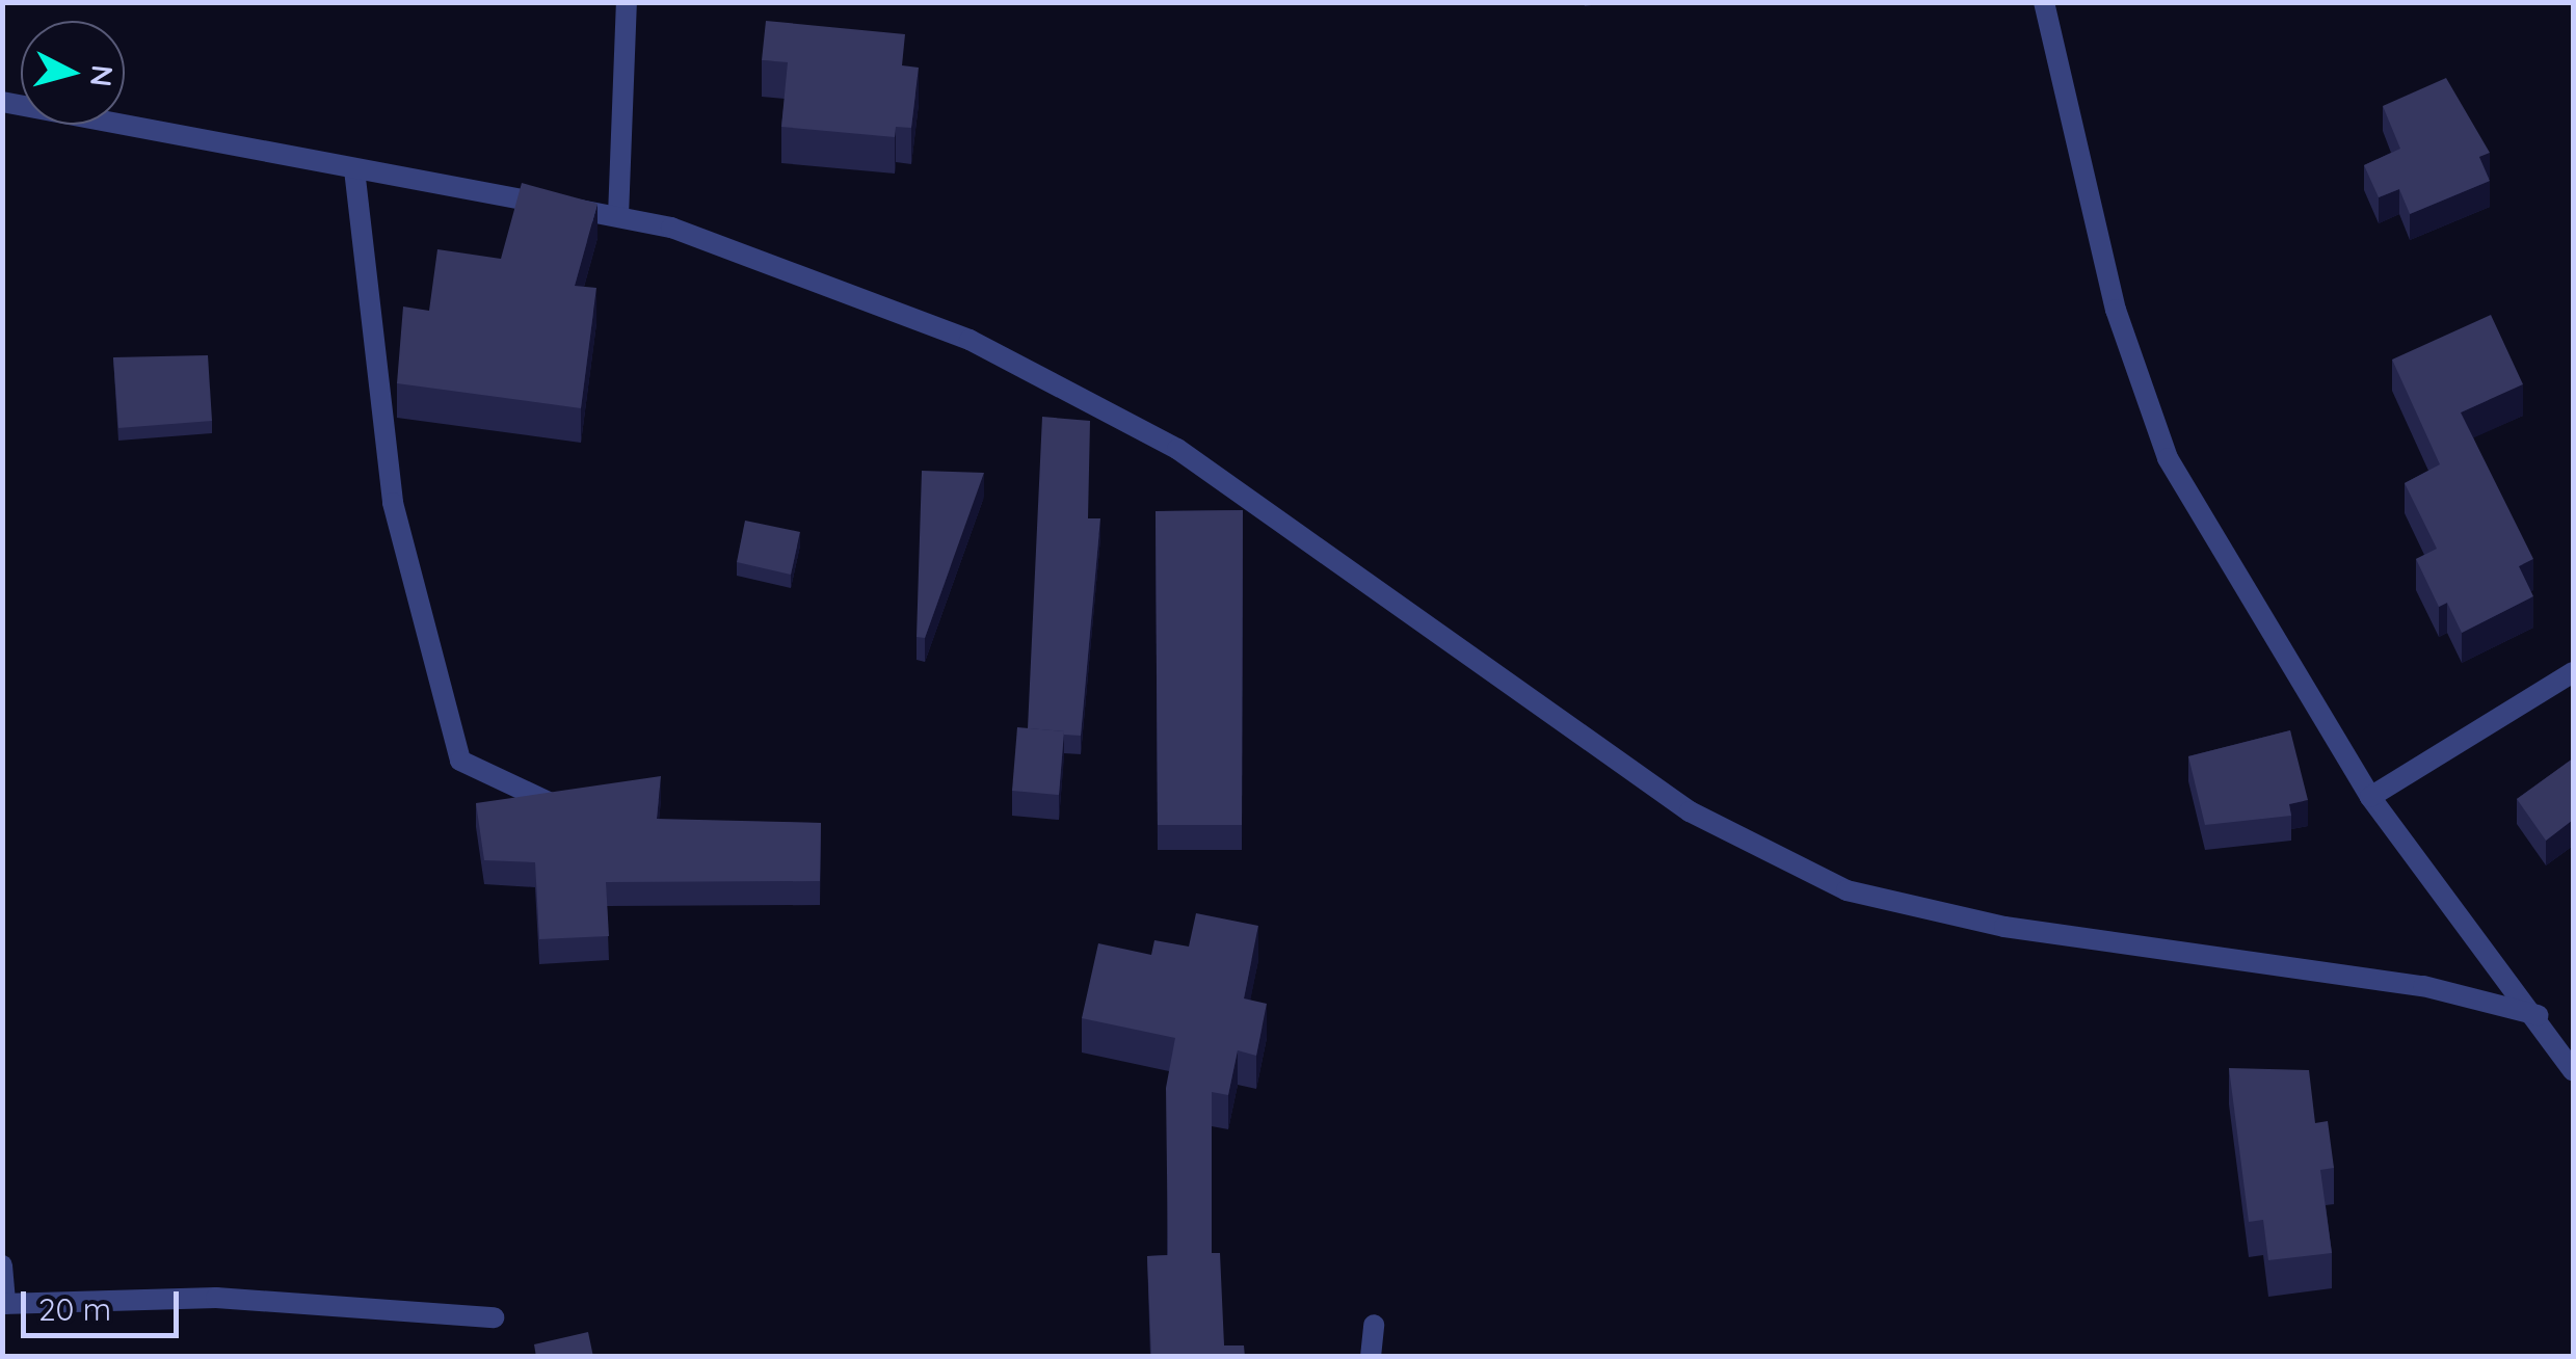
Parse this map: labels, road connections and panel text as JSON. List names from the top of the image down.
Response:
{
  "scale_bar": "20 m",
  "north": "right"
}
